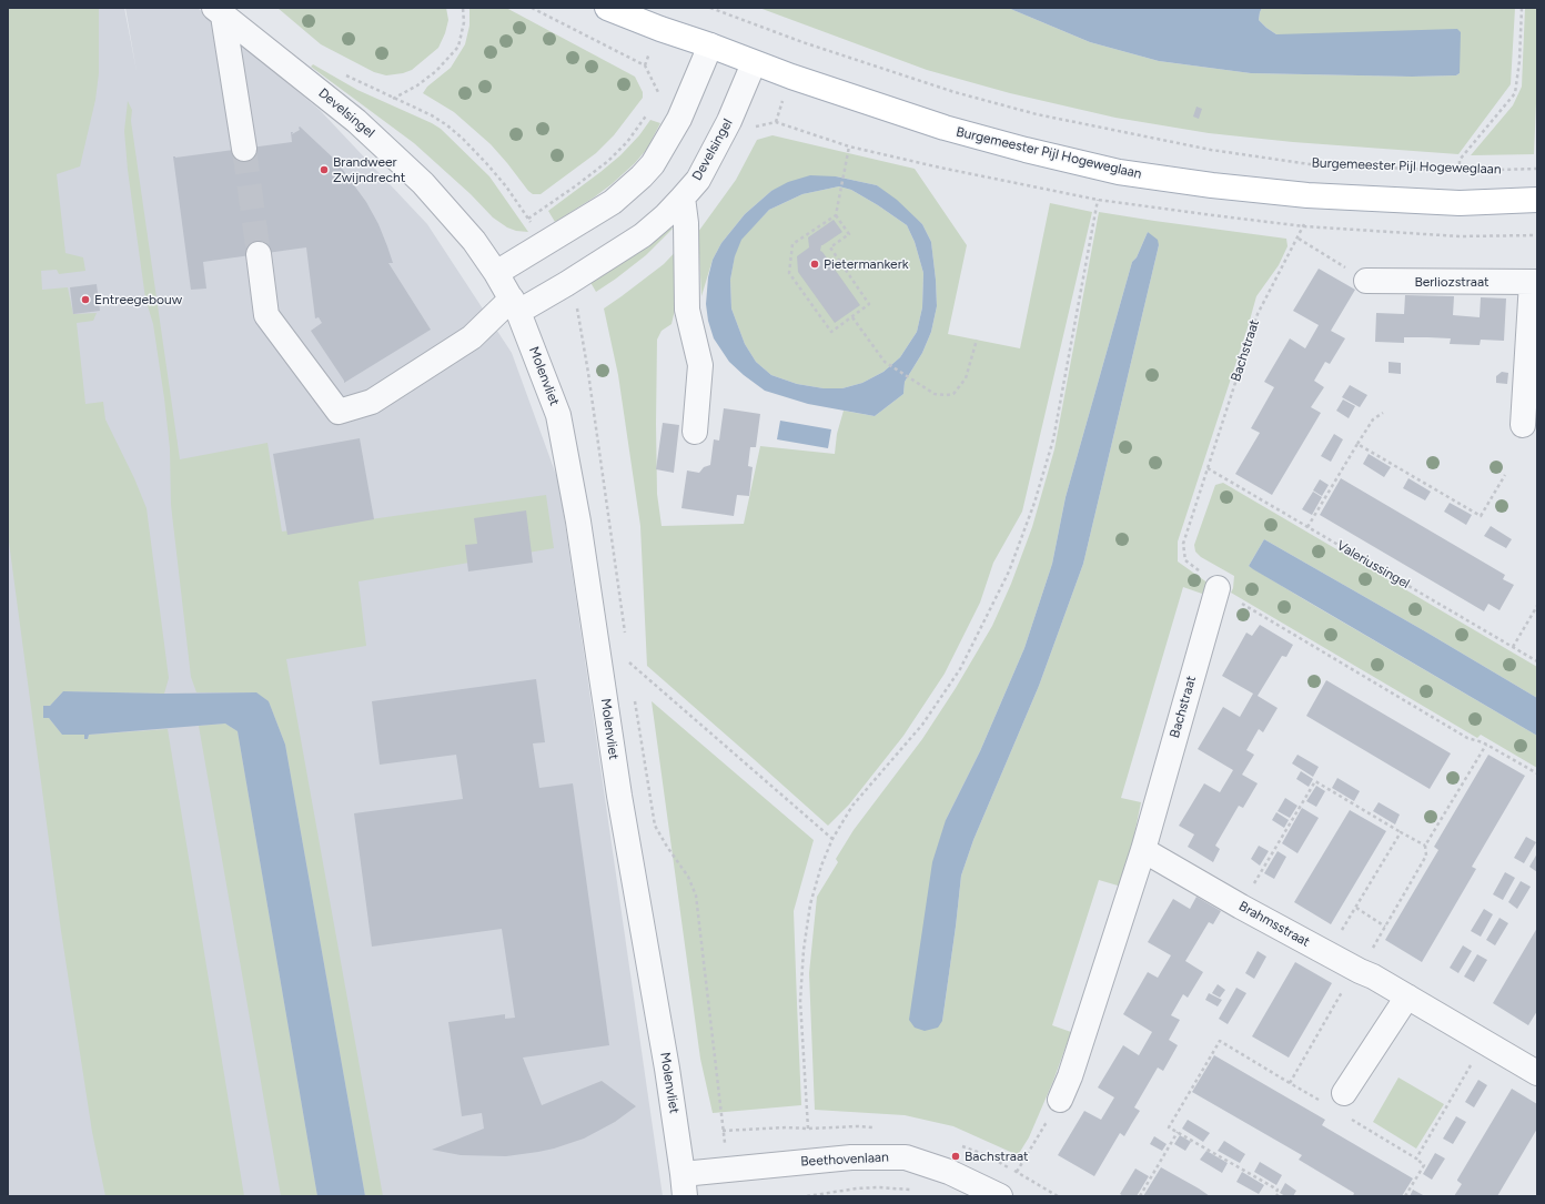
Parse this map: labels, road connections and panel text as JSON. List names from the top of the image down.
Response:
{
  "streets": {
    "main road": ["Burgemeester Pijl Hogeweglaan"],
    "street": [
      "Develsingel",
      "Berliozstraat",
      "Bachstraat",
      "Molenvliet",
      "Brahmsstraat",
      "Beethovenlaan"
    ],
    "path": ["Valeriussingel"]
  },
  "crossings": [
    ["Develsingel", "Burgemeester Pijl Hogeweglaan"],
    ["Develsingel", "Molenvliet"],
    ["Bachstraat", "Valeriussingel"],
    ["Bachstraat", "Brahmsstraat"],
    ["Molenvliet", "Beethovenlaan"]
  ],
  "places": [
    "Brandweer Zwijndrecht",
    "Pietermankerk",
    "Entreegebouw",
    "Bachstraat"
  ]
}
